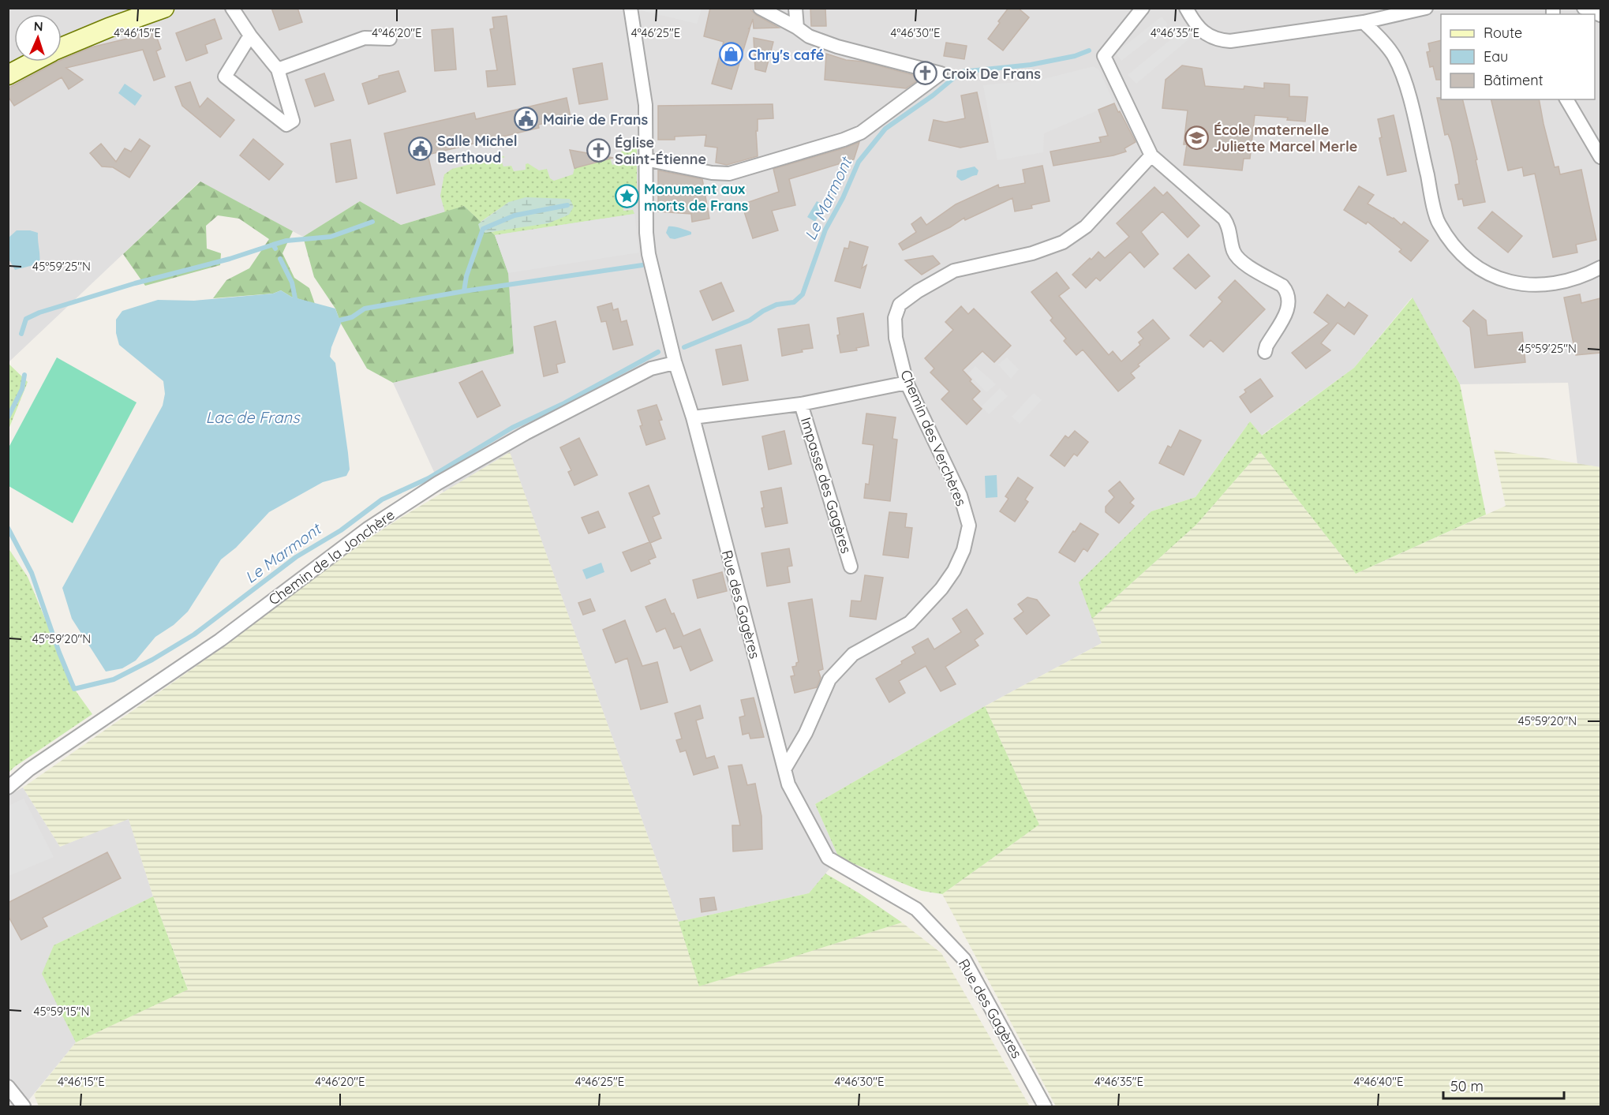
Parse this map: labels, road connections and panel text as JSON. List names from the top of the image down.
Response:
{
  "streets": {
    "street": [
      "Chemin des Verchères",
      "Impasse des Gagères",
      "Chemin de la Jonchère",
      "Rue des Gagères"
    ]
  },
  "crossings": [
    ["Chemin des Verchères", "Impasse des Gagères"],
    ["Chemin des Verchères", "Rue des Gagères"],
    ["Impasse des Gagères", "Rue des Gagères"],
    ["Chemin de la Jonchère", "Rue des Gagères"]
  ],
  "water": ["Le Marmont", "Lac de Frans"],
  "places": {
    "shop": ["Chry's café"],
    "church": ["Croix De Frans", "Église Saint-Étienne"],
    "public building": ["Mairie de Frans", "Salle Michel Berthoud"],
    "school or university": ["École maternelle Juliette Marcel Merle"],
    "place": ["Monument aux morts de Frans"]
  },
  "legend": ["Route", "Eau", "Bâtiment"],
  "scale_bar": "50 m",
  "north": "top",
  "coordinates": [
    "4°46'20\"E",
    "4°46'15\"E",
    "4°46'25\"E",
    "4°46'30\"E",
    "4°46'35\"E",
    "45°59'25\"N",
    "45°59'20\"N",
    "45°59'15\"N",
    "4°46'40\"E"
  ]
}
